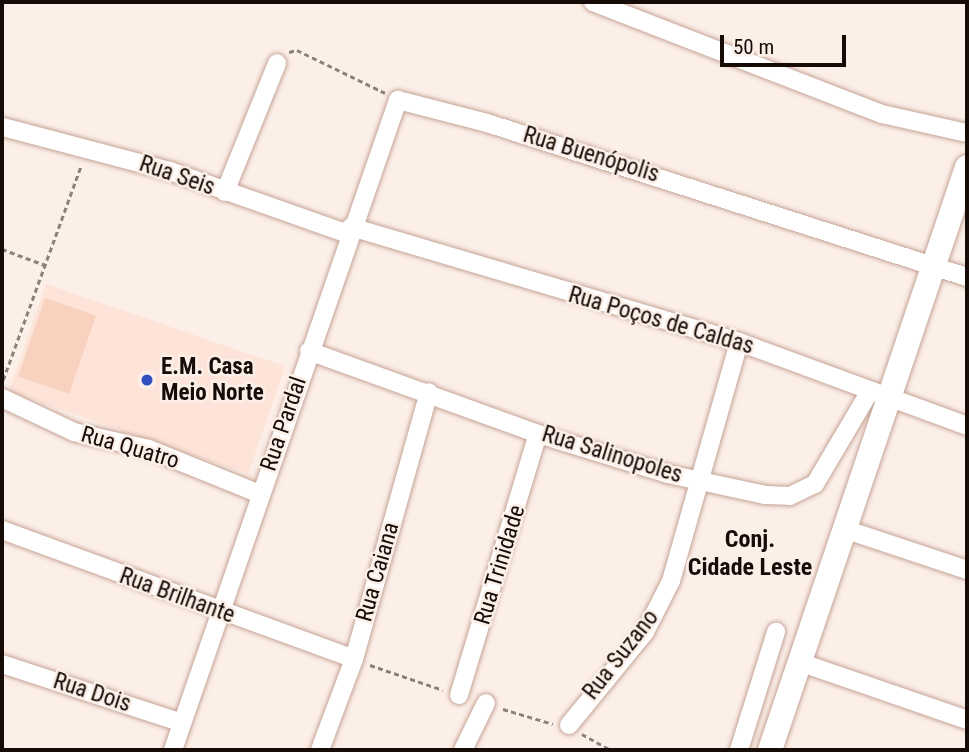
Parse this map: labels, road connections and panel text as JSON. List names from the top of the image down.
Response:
{
  "streets": {
    "street": [
      "Rua Buenópolis",
      "Rua Seis",
      "Rua Poços de Caldas",
      "Rua Pardal",
      "Rua Quatro",
      "Rua Salinopoles",
      "Rua Trinidade",
      "Rua Caiana",
      "Rua Brilhante",
      "Rua Suzano",
      "Rua Dois"
    ]
  },
  "crossings": [
    ["Rua Buenópolis", "Rua Pardal"],
    ["Rua Seis", "Rua Poços de Caldas"],
    ["Rua Seis", "Rua Pardal"],
    ["Rua Poços de Caldas", "Rua Pardal"],
    ["Rua Poços de Caldas", "Rua Salinopoles"],
    ["Rua Poços de Caldas", "Rua Suzano"],
    ["Rua Pardal", "Rua Quatro"],
    ["Rua Pardal", "Rua Salinopoles"],
    ["Rua Pardal", "Rua Brilhante"],
    ["Rua Pardal", "Rua Dois"],
    ["Rua Salinopoles", "Rua Trinidade"],
    ["Rua Salinopoles", "Rua Caiana"],
    ["Rua Salinopoles", "Rua Suzano"],
    ["Rua Caiana", "Rua Brilhante"]
  ],
  "districts": ["Conj. Cidade Leste"],
  "places": ["E.M. Casa Meio Norte"],
  "scale_bar": "50 m"
}
